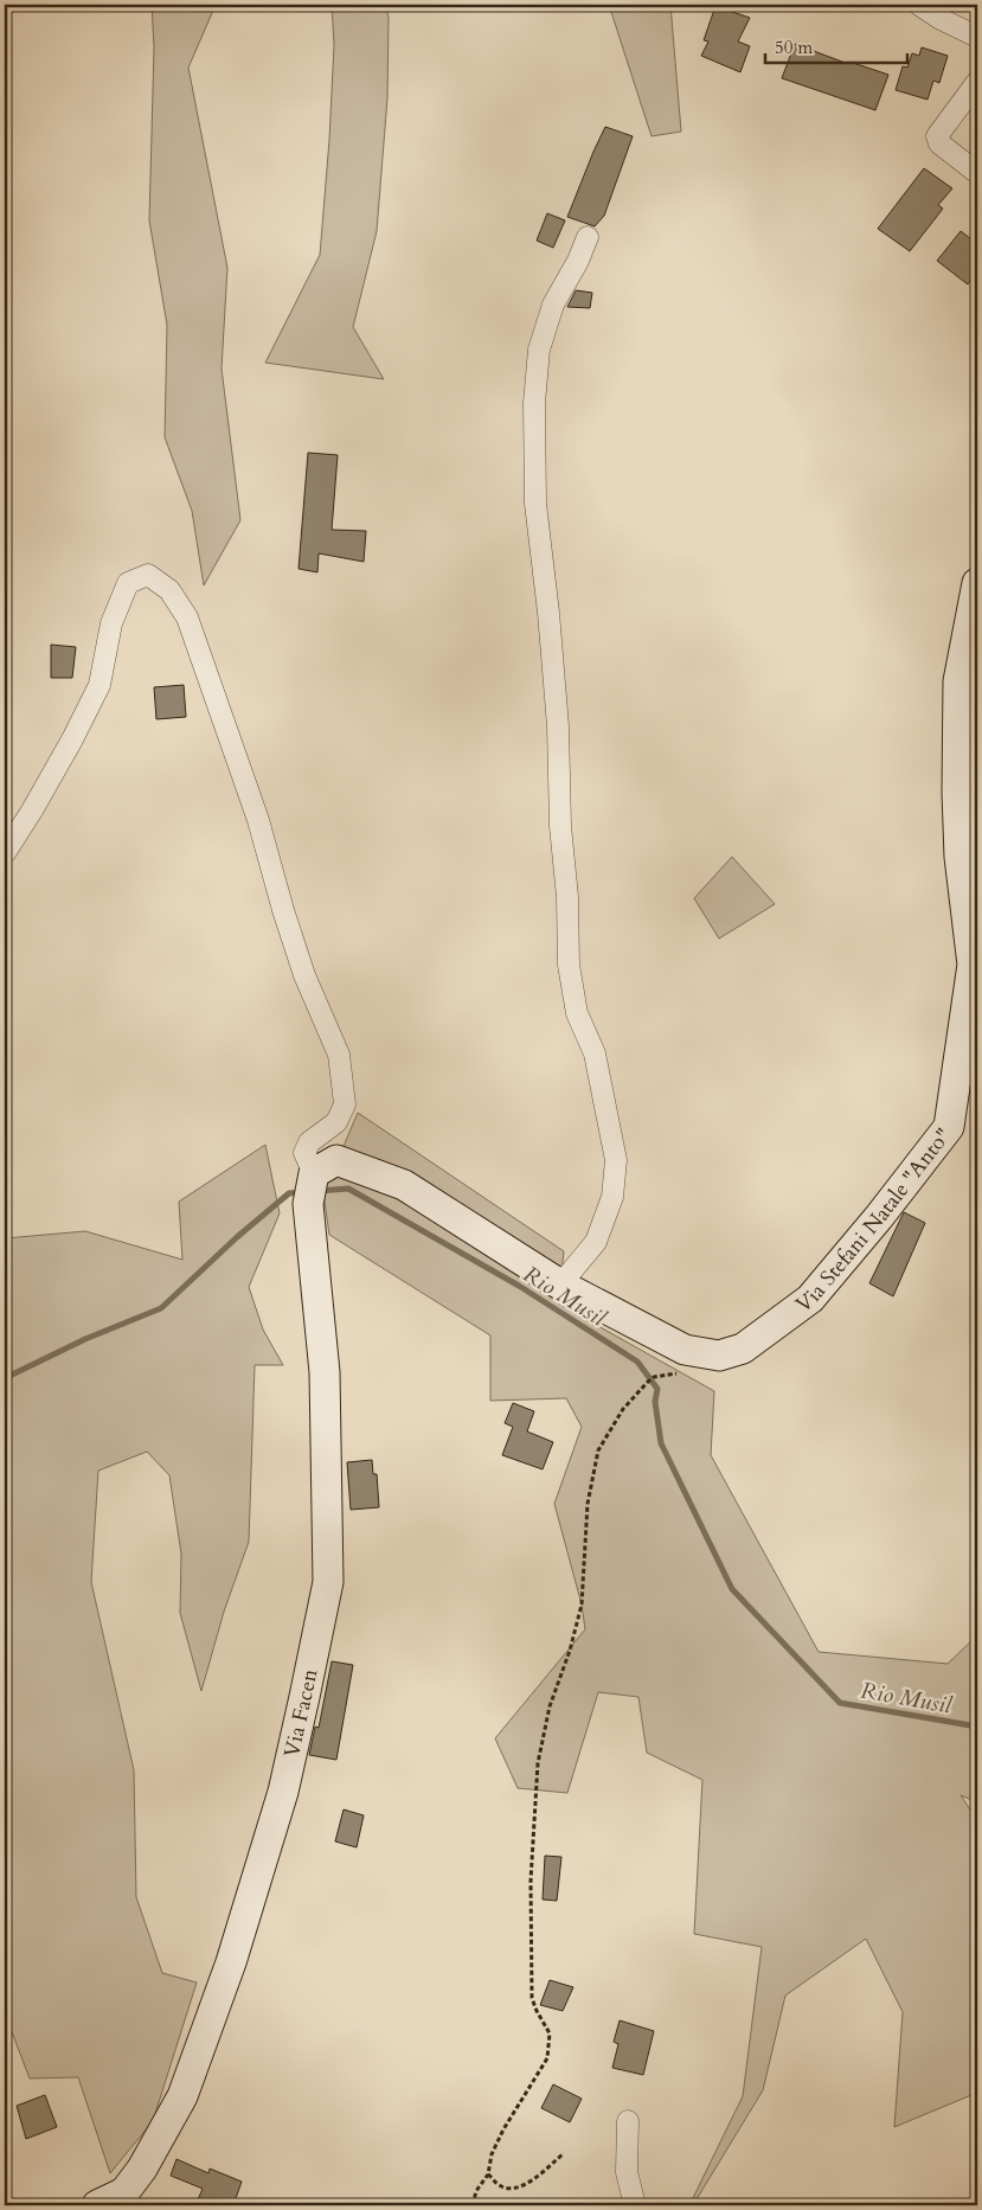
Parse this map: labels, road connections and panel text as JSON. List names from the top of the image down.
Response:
{
  "streets": {
    "street": ["Via Stefani Natale \"Anto\"", "Via Facen"]
  },
  "crossings": [
    ["Via Stefani Natale \"Anto\"", "Via Facen"]
  ],
  "water": ["Rio Musil"],
  "scale_bar": "50 m"
}
